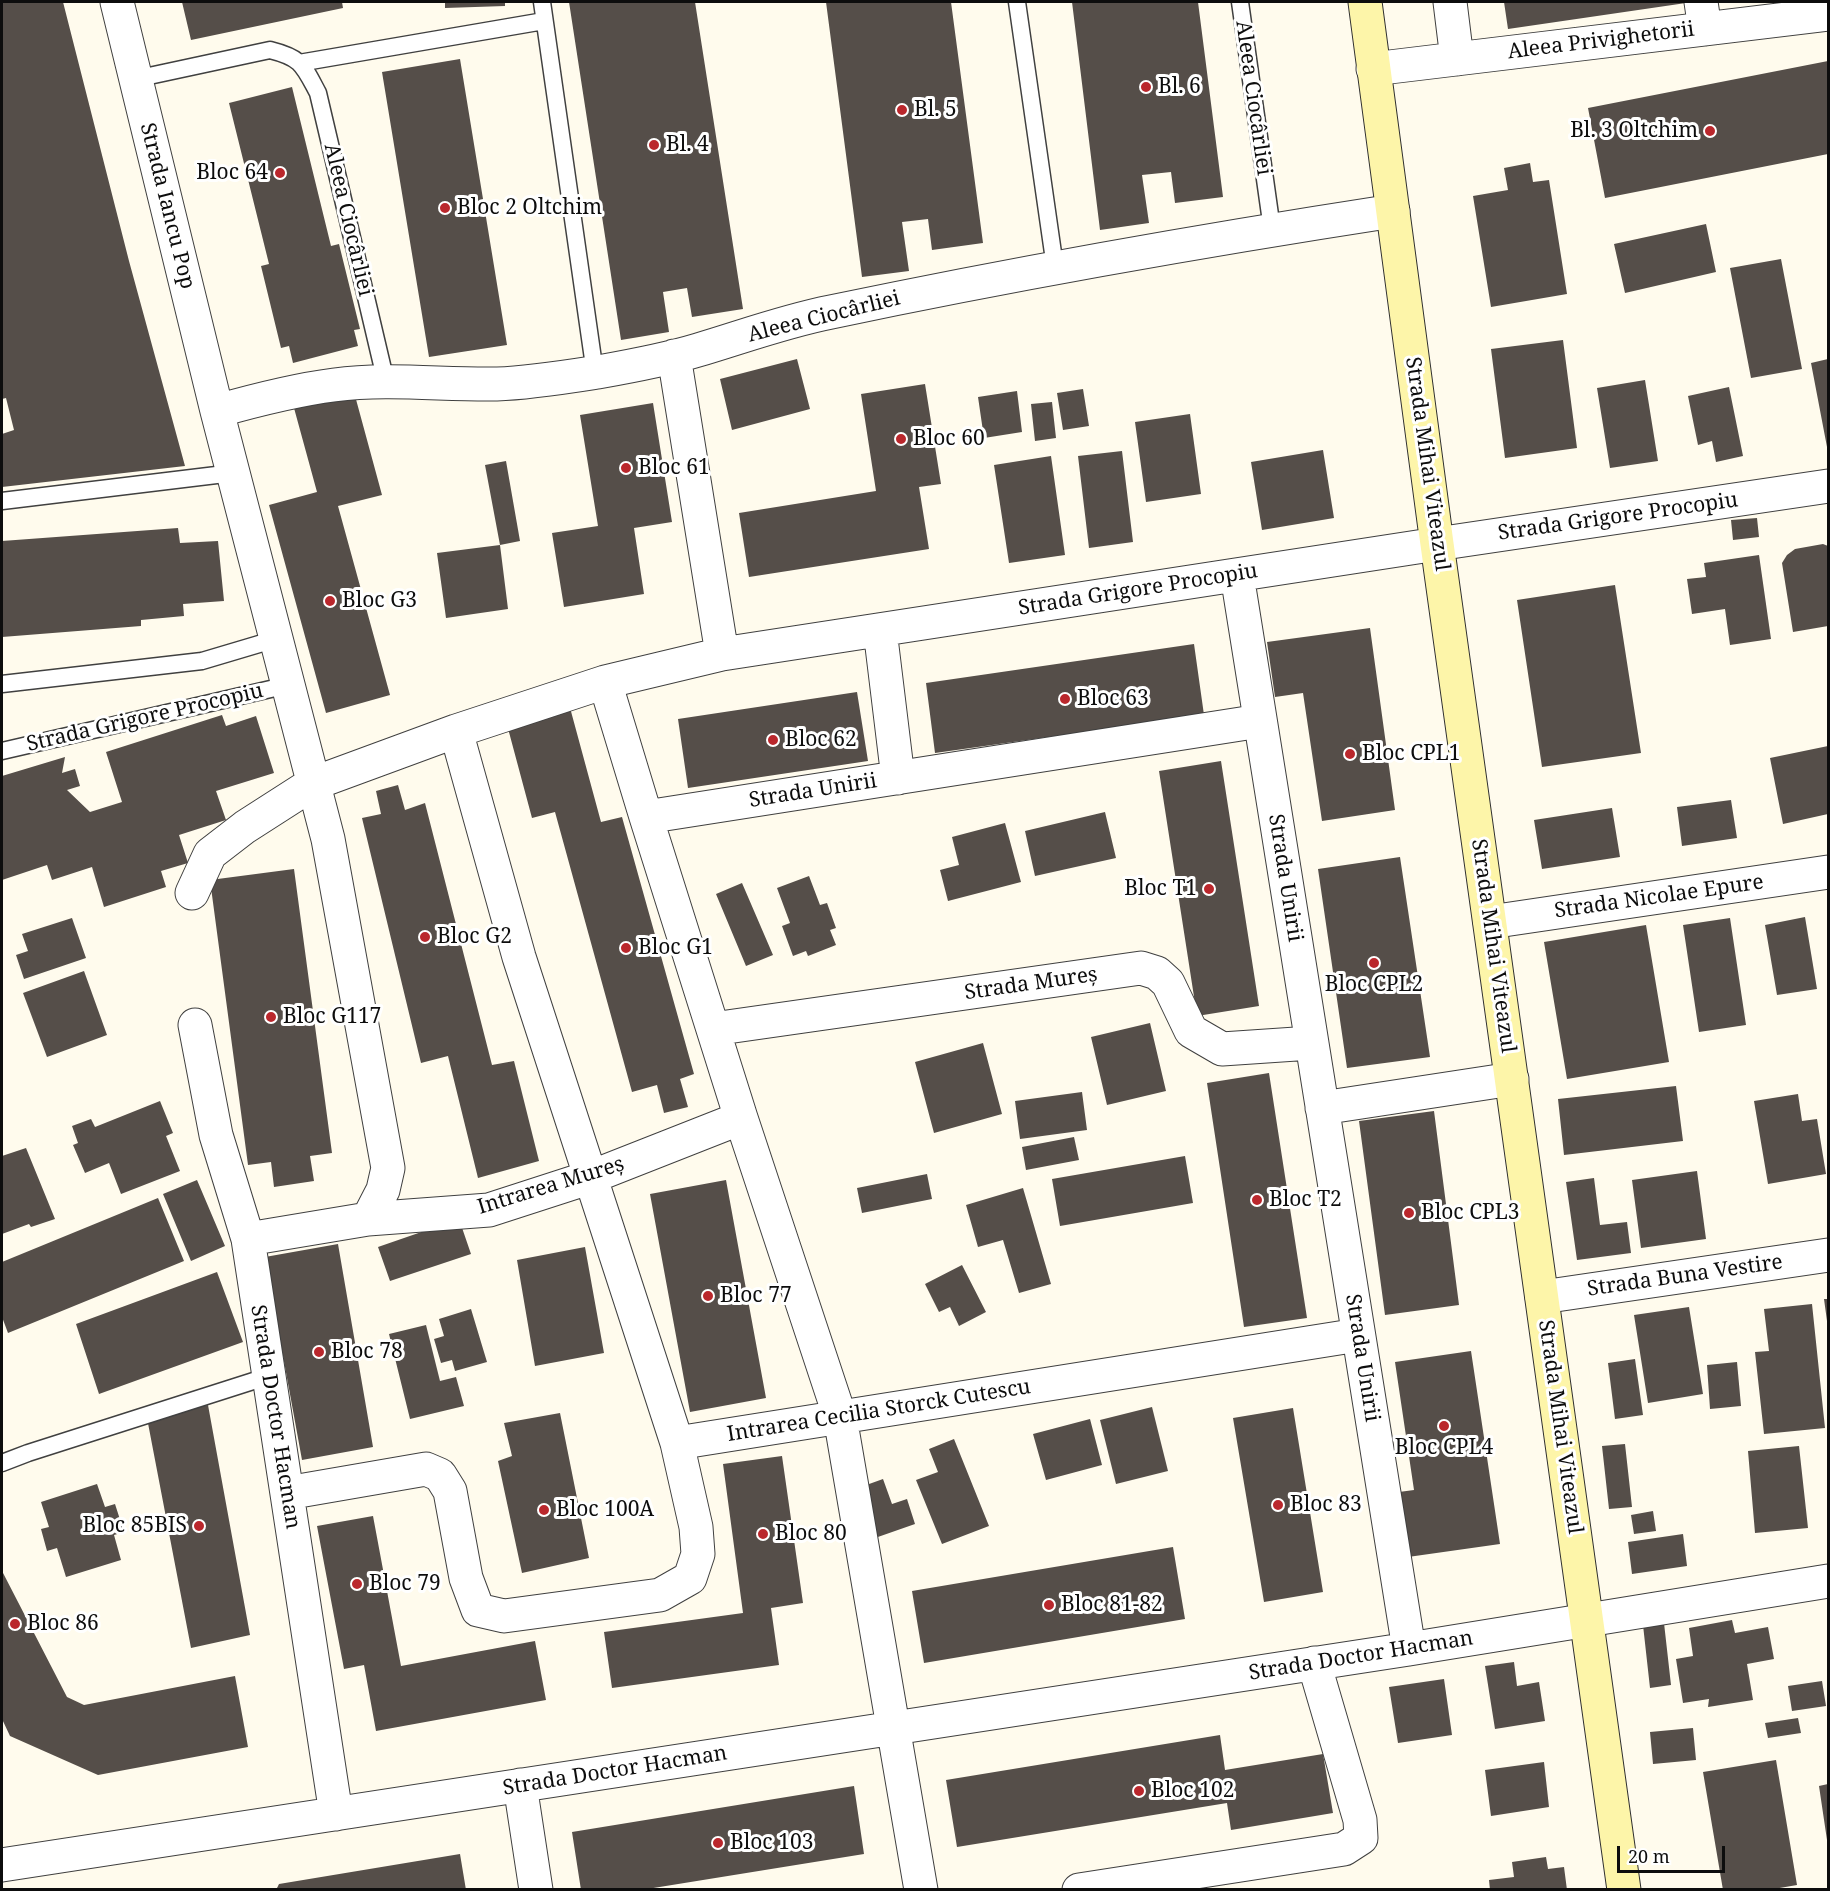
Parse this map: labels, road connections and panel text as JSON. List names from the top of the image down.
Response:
{
  "streets": {
    "street": [
      "Aleea Privighetorii",
      "Aleea Ciocârliei",
      "Strada Iancu Pop",
      "Strada Mihai Viteazul",
      "Strada Grigore Procopiu",
      "Strada Unirii",
      "Strada Nicolae Epure",
      "Strada Mureș",
      "Intrarea Mureș",
      "Strada Buna Vestire",
      "Intrarea Cecilia Storck Cutescu",
      "Strada Doctor Hacman"
    ]
  },
  "crossings": [
    ["Aleea Privighetorii", "Strada Mihai Viteazul"],
    ["Aleea Ciocârliei", "Strada Iancu Pop"],
    ["Aleea Ciocârliei", "Strada Mihai Viteazul"],
    ["Aleea Ciocârliei", "Strada Grigore Procopiu"],
    ["Strada Iancu Pop", "Strada Grigore Procopiu"],
    ["Strada Mihai Viteazul", "Strada Grigore Procopiu"],
    ["Strada Mihai Viteazul", "Strada Nicolae Epure"],
    ["Strada Mihai Viteazul", "Strada Buna Vestire"],
    ["Strada Mihai Viteazul", "Strada Doctor Hacman"],
    ["Strada Grigore Procopiu", "Intrarea Mureș"],
    ["Strada Unirii", "Strada Mureș"],
    ["Strada Unirii", "Intrarea Cecilia Storck Cutescu"],
    ["Strada Unirii", "Strada Doctor Hacman"],
    ["Intrarea Mureș", "Strada Doctor Hacman"]
  ],
  "places": [
    "Bl. 6",
    "Bl. 5",
    "Bl. 3 Oltchim",
    "Bl. 4",
    "Bloc 64",
    "Bloc 2 Oltchim",
    "Bloc 60",
    "Bloc 61",
    "Bloc G3",
    "Bloc 63",
    "Bloc 62",
    "Bloc CPL1",
    "Bloc T1",
    "Bloc G2",
    "Bloc G1",
    "Bloc CPL2",
    "Bloc G117",
    "Bloc T2",
    "Bloc CPL3",
    "Bloc 77",
    "Bloc 78",
    "Bloc CPL4",
    "Bloc 83",
    "Bloc 100A",
    "Bloc 85BIS",
    "Bloc 80",
    "Bloc 79",
    "Bloc 81-82",
    "Bloc 86",
    "Bloc 102",
    "Bloc 103"
  ],
  "scale_bar": "20 m"
}
